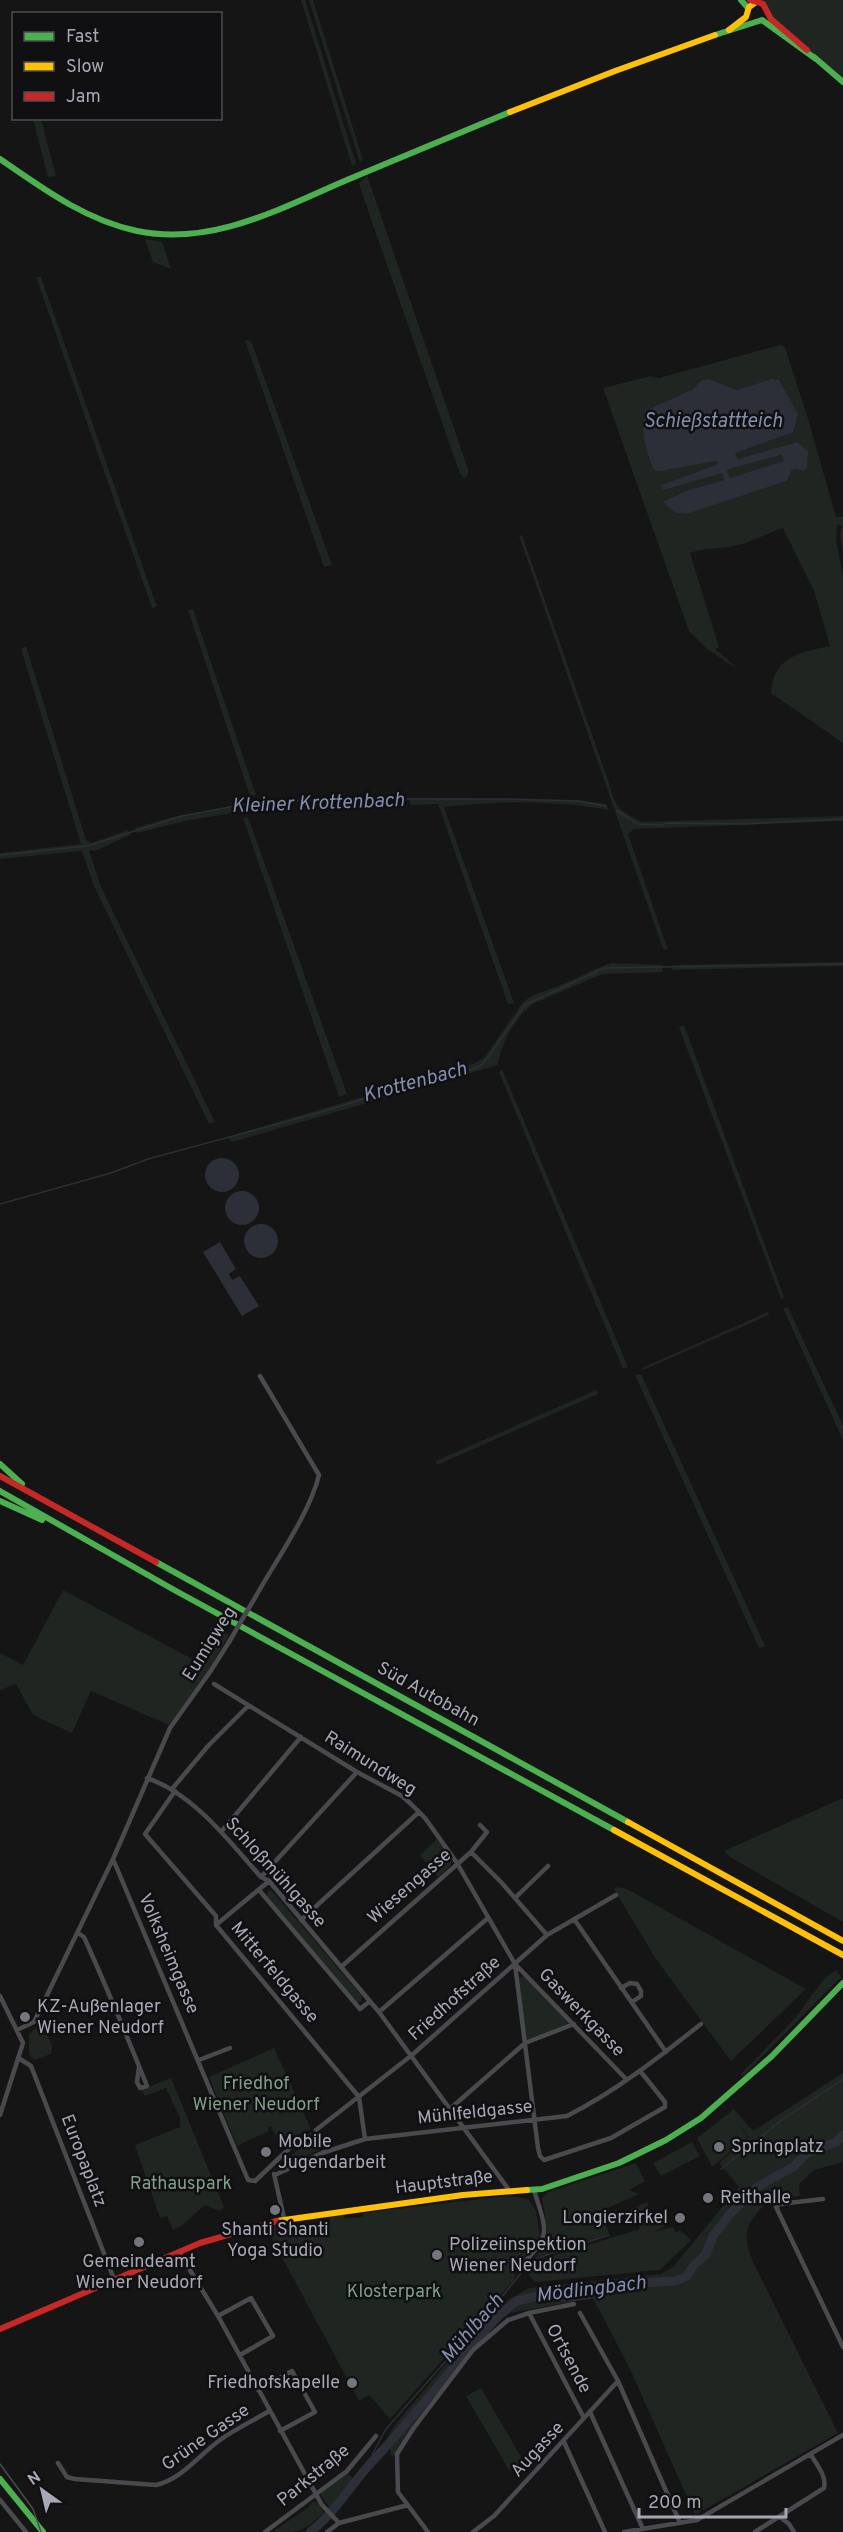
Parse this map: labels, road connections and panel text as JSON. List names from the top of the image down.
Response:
{
  "streets": {
    "main road": ["Süd Autobahn", "Hauptstraße"],
    "street": [
      "Eumigweg",
      "Raimundweg",
      "Schloßmühlgasse",
      "Wiesengasse",
      "Volksheimgasse",
      "Mitterfeldgasse",
      "Friedhofstraße",
      "Gaswerkgasse",
      "Mühlfeldgasse",
      "Europaplatz",
      "Ortsende",
      "Grüne Gasse",
      "Augasse",
      "Parkstraße"
    ]
  },
  "crossings": [
    ["Eumigweg", "Schloßmühlgasse"],
    ["Eumigweg", "Volksheimgasse"],
    ["Raimundweg", "Wiesengasse"],
    ["Raimundweg", "Friedhofstraße"],
    ["Raimundweg", "Gaswerkgasse"],
    ["Schloßmühlgasse", "Wiesengasse"],
    ["Schloßmühlgasse", "Mitterfeldgasse"],
    ["Schloßmühlgasse", "Friedhofstraße"],
    ["Schloßmühlgasse", "Mühlfeldgasse"],
    ["Schloßmühlgasse", "Hauptstraße"],
    ["Mitterfeldgasse", "Friedhofstraße"],
    ["Friedhofstraße", "Gaswerkgasse"],
    ["Gaswerkgasse", "Mühlfeldgasse"],
    ["Europaplatz", "Hauptstraße"],
    ["Ortsende", "Augasse"]
  ],
  "water": [
    "Schießstattteich",
    "Kleiner Krottenbach",
    "Krottenbach",
    "Mödlingbach",
    "Mühlbach"
  ],
  "parks": ["Friedhof Wiener Neudorf", "Rathauspark", "Klosterpark"],
  "places": [
    "KZ-Außenlager Wiener Neudorf",
    "Springplatz",
    "Mobile Jugendarbeit",
    "Reithalle",
    "Shanti Shanti Yoga Studio",
    "Longierzirkel",
    "Gemeindeamt Wiener Neudorf",
    "Polizeiinspektion Wiener Neudorf",
    "Friedhofskapelle"
  ],
  "legend": ["Fast", "Slow", "Jam"],
  "scale_bar": "200 m",
  "north": "top left"
}
